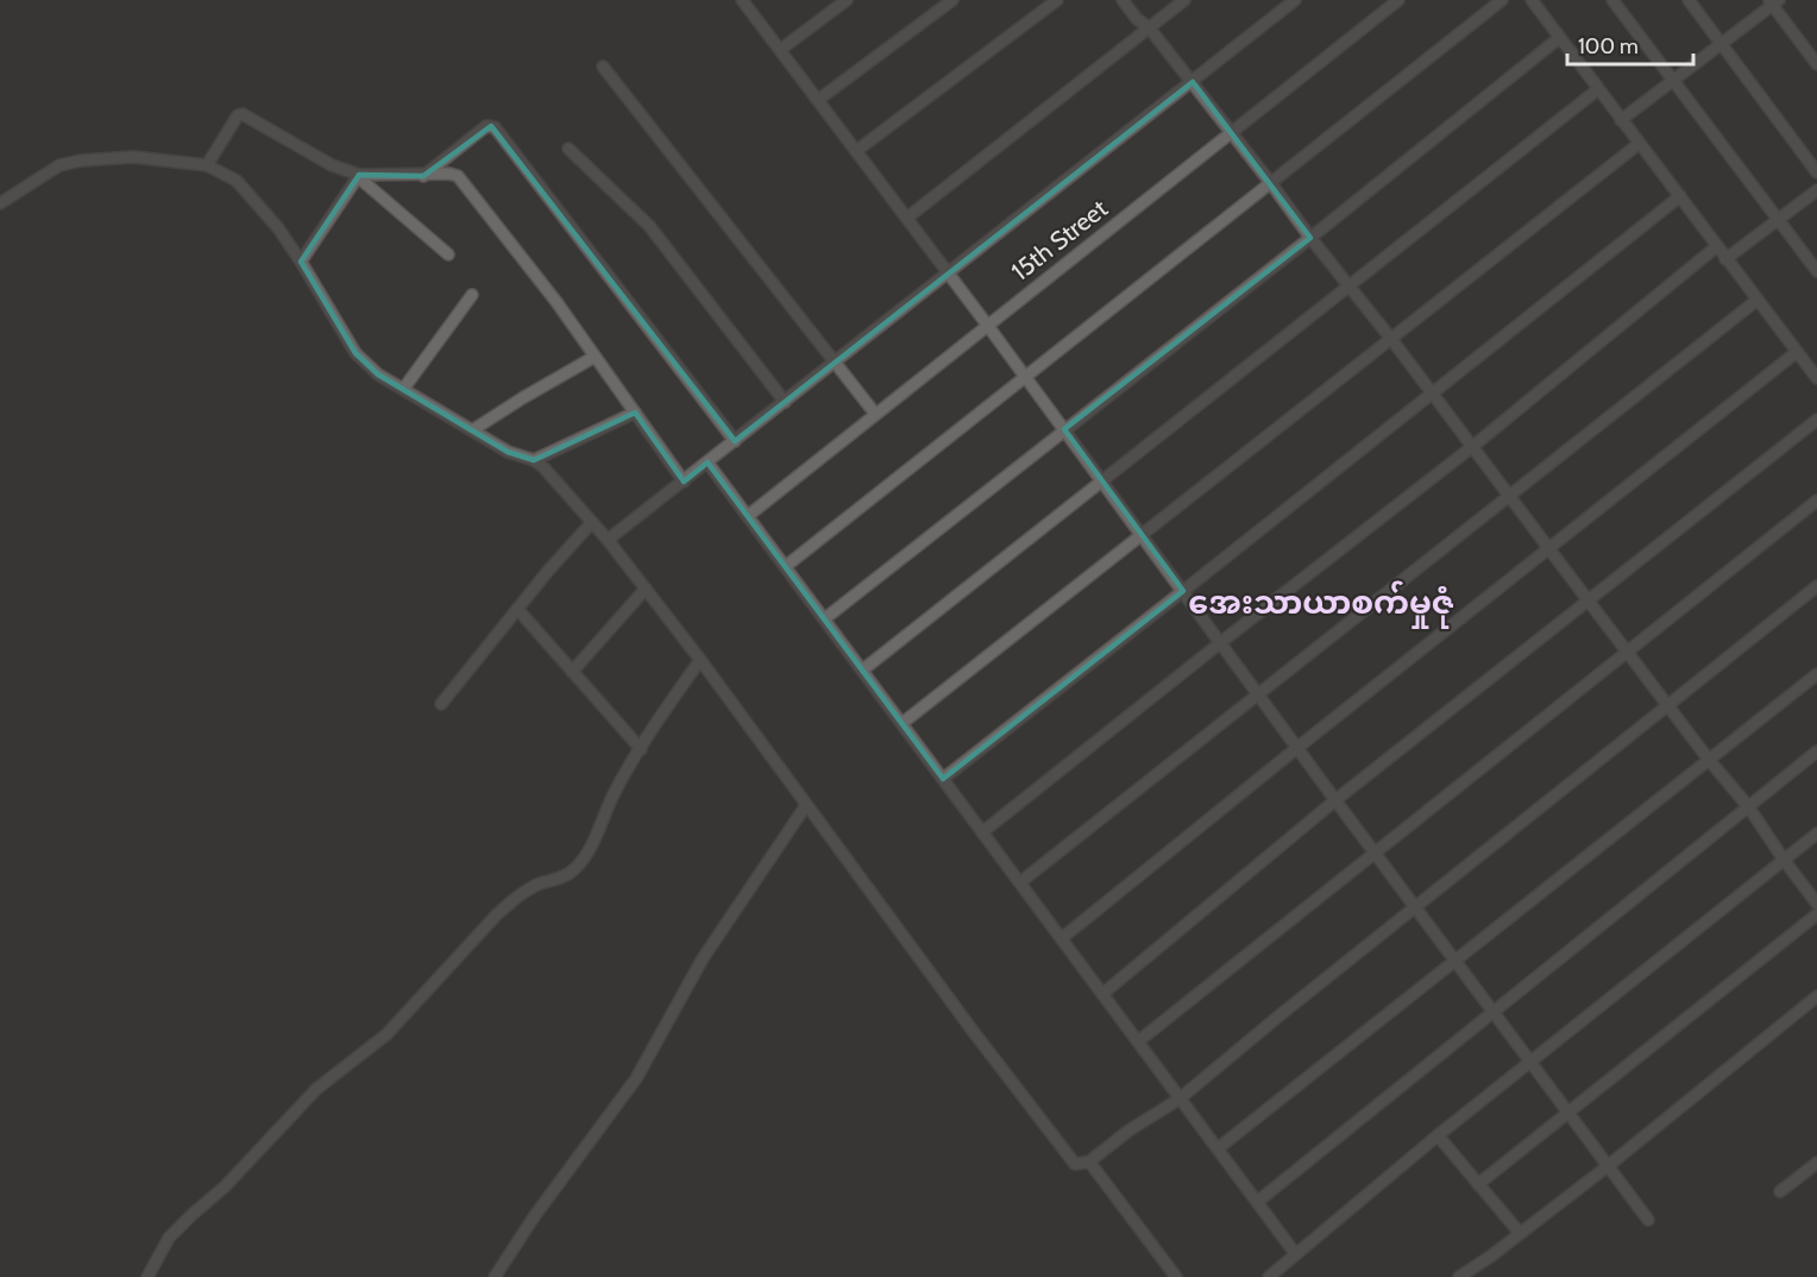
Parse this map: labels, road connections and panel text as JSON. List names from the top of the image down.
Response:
{
  "streets": {
    "street": ["15th Street"]
  },
  "districts": ["အေးသာယာစက်မှုဇုံ"],
  "scale_bar": "100 m"
}
